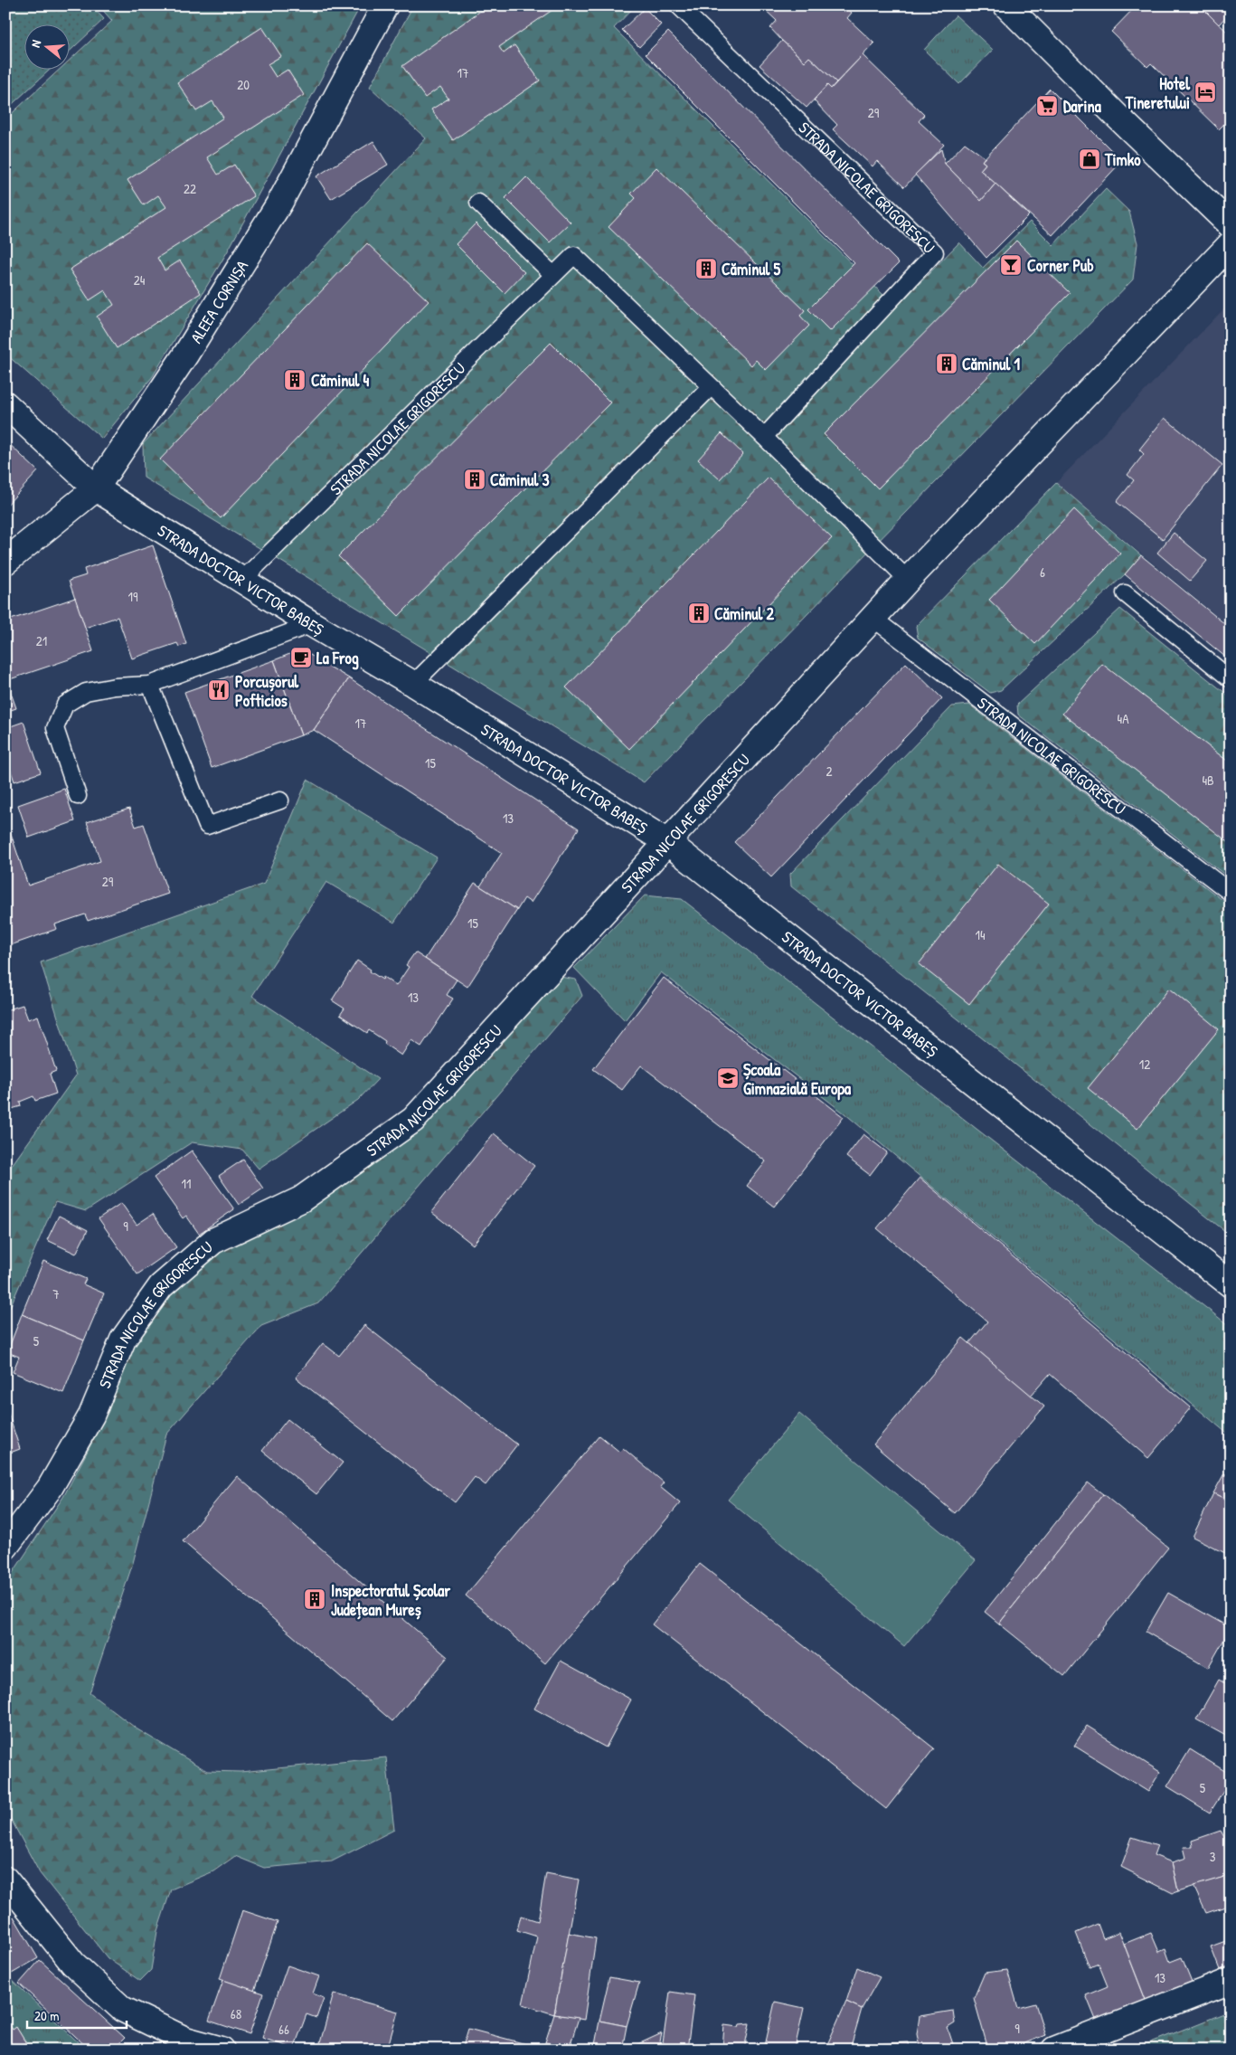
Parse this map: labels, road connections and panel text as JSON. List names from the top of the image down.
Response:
{
  "streets": {
    "street": ["STRADA NICOLAE GRIGORESCU", "ALEEA CORNIȘA", "STRADA DOCTOR VICTOR BABEȘ"]
  },
  "crossings": [
    ["STRADA NICOLAE GRIGORESCU", "STRADA DOCTOR VICTOR BABEȘ"],
    ["ALEEA CORNIȘA", "STRADA DOCTOR VICTOR BABEȘ"]
  ],
  "places": {
    "hotel": ["Hotel Tineretului"],
    "supermarket": ["Darina"],
    "shop": ["Timko"],
    "bar": ["Corner Pub"],
    "building": [
      "Căminul 5",
      "Căminul 1",
      "Căminul 4",
      "Căminul 3",
      "Căminul 2",
      "Inspectoratul Școlar Județean Mureș"
    ],
    "cafe": ["La Frog"],
    "restaurant": ["Porcușorul Pofticios"],
    "school or university": ["Școala Gimnazială Europa"]
  },
  "house_numbers": [
    "17",
    "20",
    "29",
    "22",
    "24",
    "6",
    "19",
    "21",
    "4A",
    "17",
    "15",
    "2",
    "4B",
    "13",
    "29",
    "15",
    "14",
    "13",
    "12",
    "11",
    "9",
    "7",
    "5",
    "5",
    "3",
    "13",
    "68",
    "9",
    "66"
  ],
  "scale_bar": "20 m",
  "north": "left"
}
